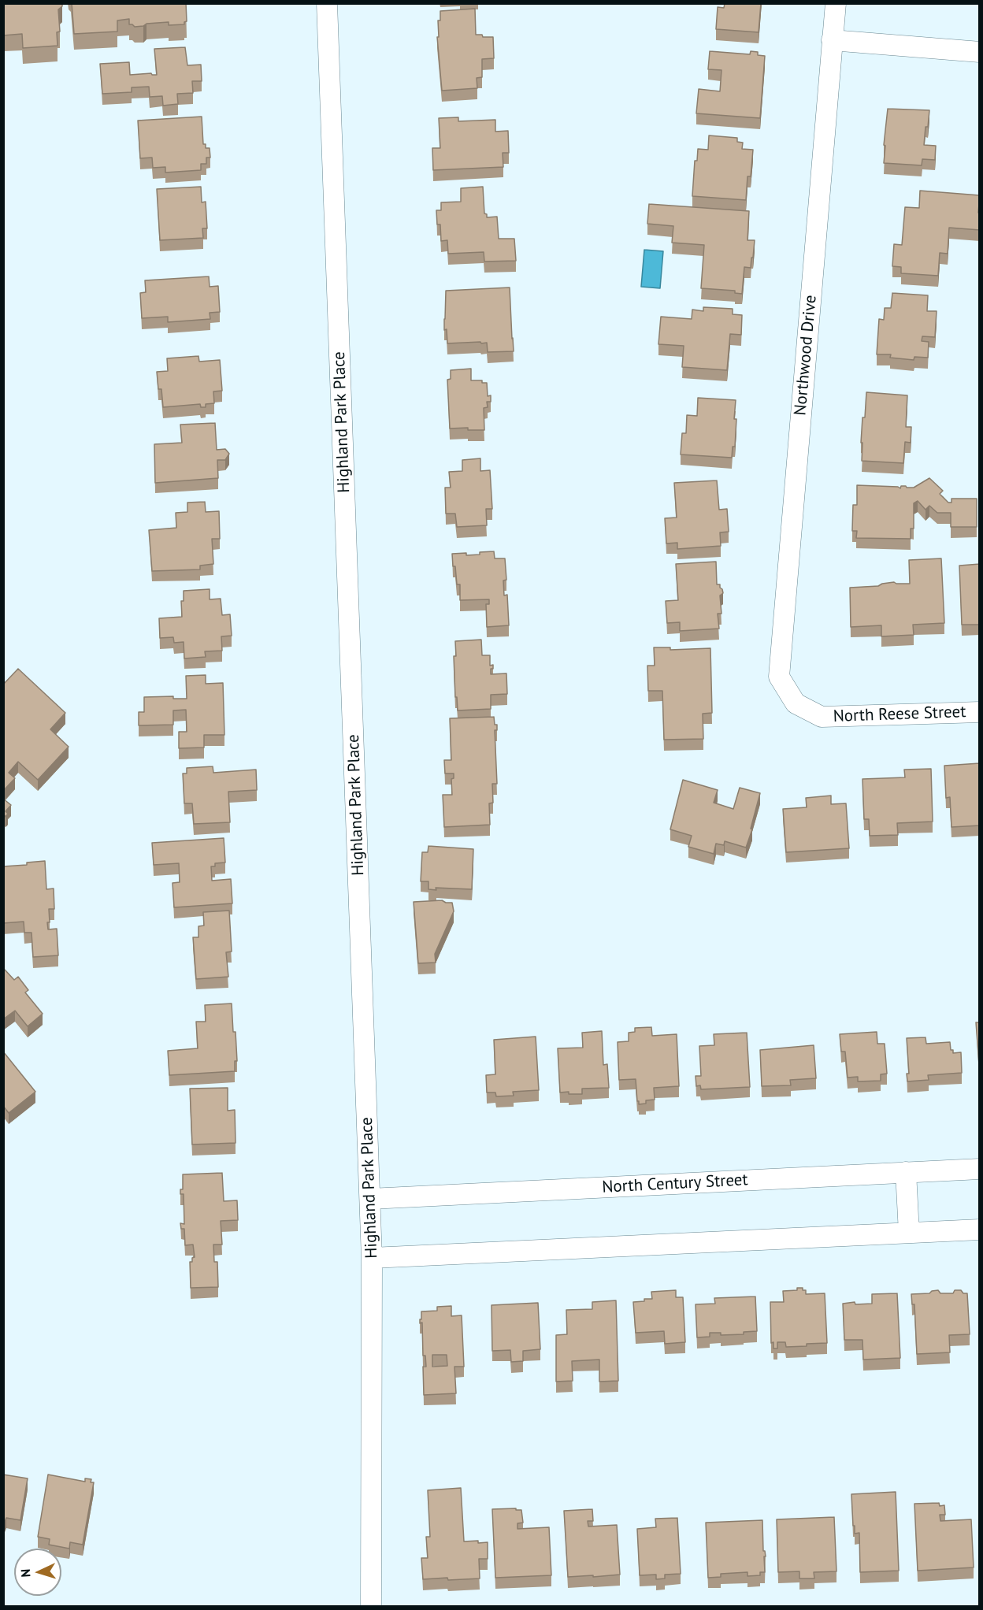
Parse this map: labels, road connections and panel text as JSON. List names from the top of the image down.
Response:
{
  "streets": {
    "street": [
      "Northwood Drive",
      "Highland Park Place",
      "North Reese Street",
      "North Century Street"
    ]
  },
  "crossings": [
    ["Northwood Drive", "North Reese Street"],
    ["Highland Park Place", "North Century Street"]
  ],
  "north": "left"
}
